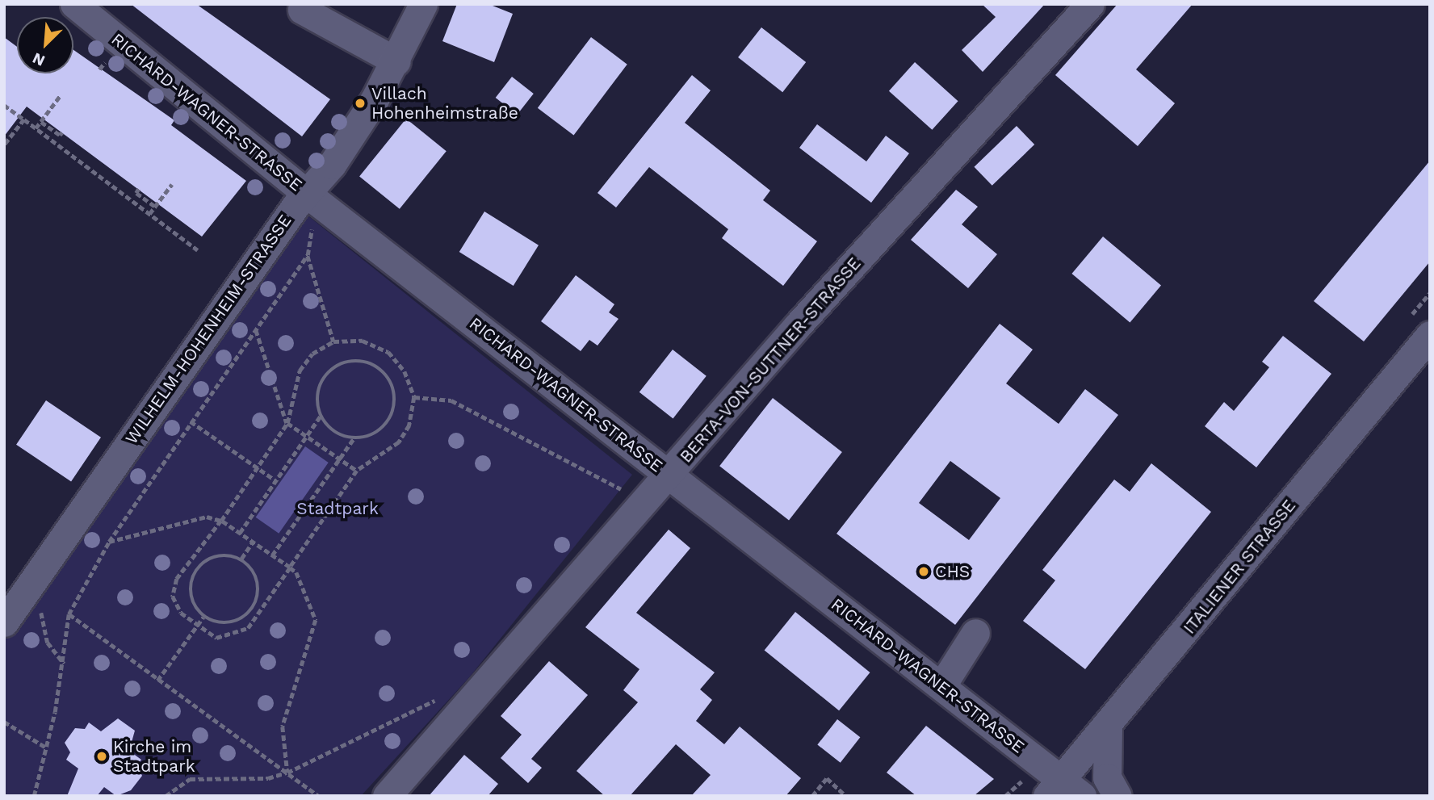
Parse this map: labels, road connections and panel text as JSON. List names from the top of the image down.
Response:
{
  "streets": {
    "street": [
      "RICHARD-WAGNER-STRASSE",
      "WILHELM-HOHENHEIM-STRASSE",
      "BERTA-VON-SUTTNER-STRASSE",
      "ITALIENER STRASSE"
    ]
  },
  "crossings": [
    ["RICHARD-WAGNER-STRASSE", "WILHELM-HOHENHEIM-STRASSE"],
    ["RICHARD-WAGNER-STRASSE", "BERTA-VON-SUTTNER-STRASSE"],
    ["RICHARD-WAGNER-STRASSE", "ITALIENER STRASSE"]
  ],
  "parks": ["Stadtpark"],
  "places": ["Villach Hohenheimstraße", "CHS", "Kirche im Stadtpark"],
  "north": "bottom left"
}
